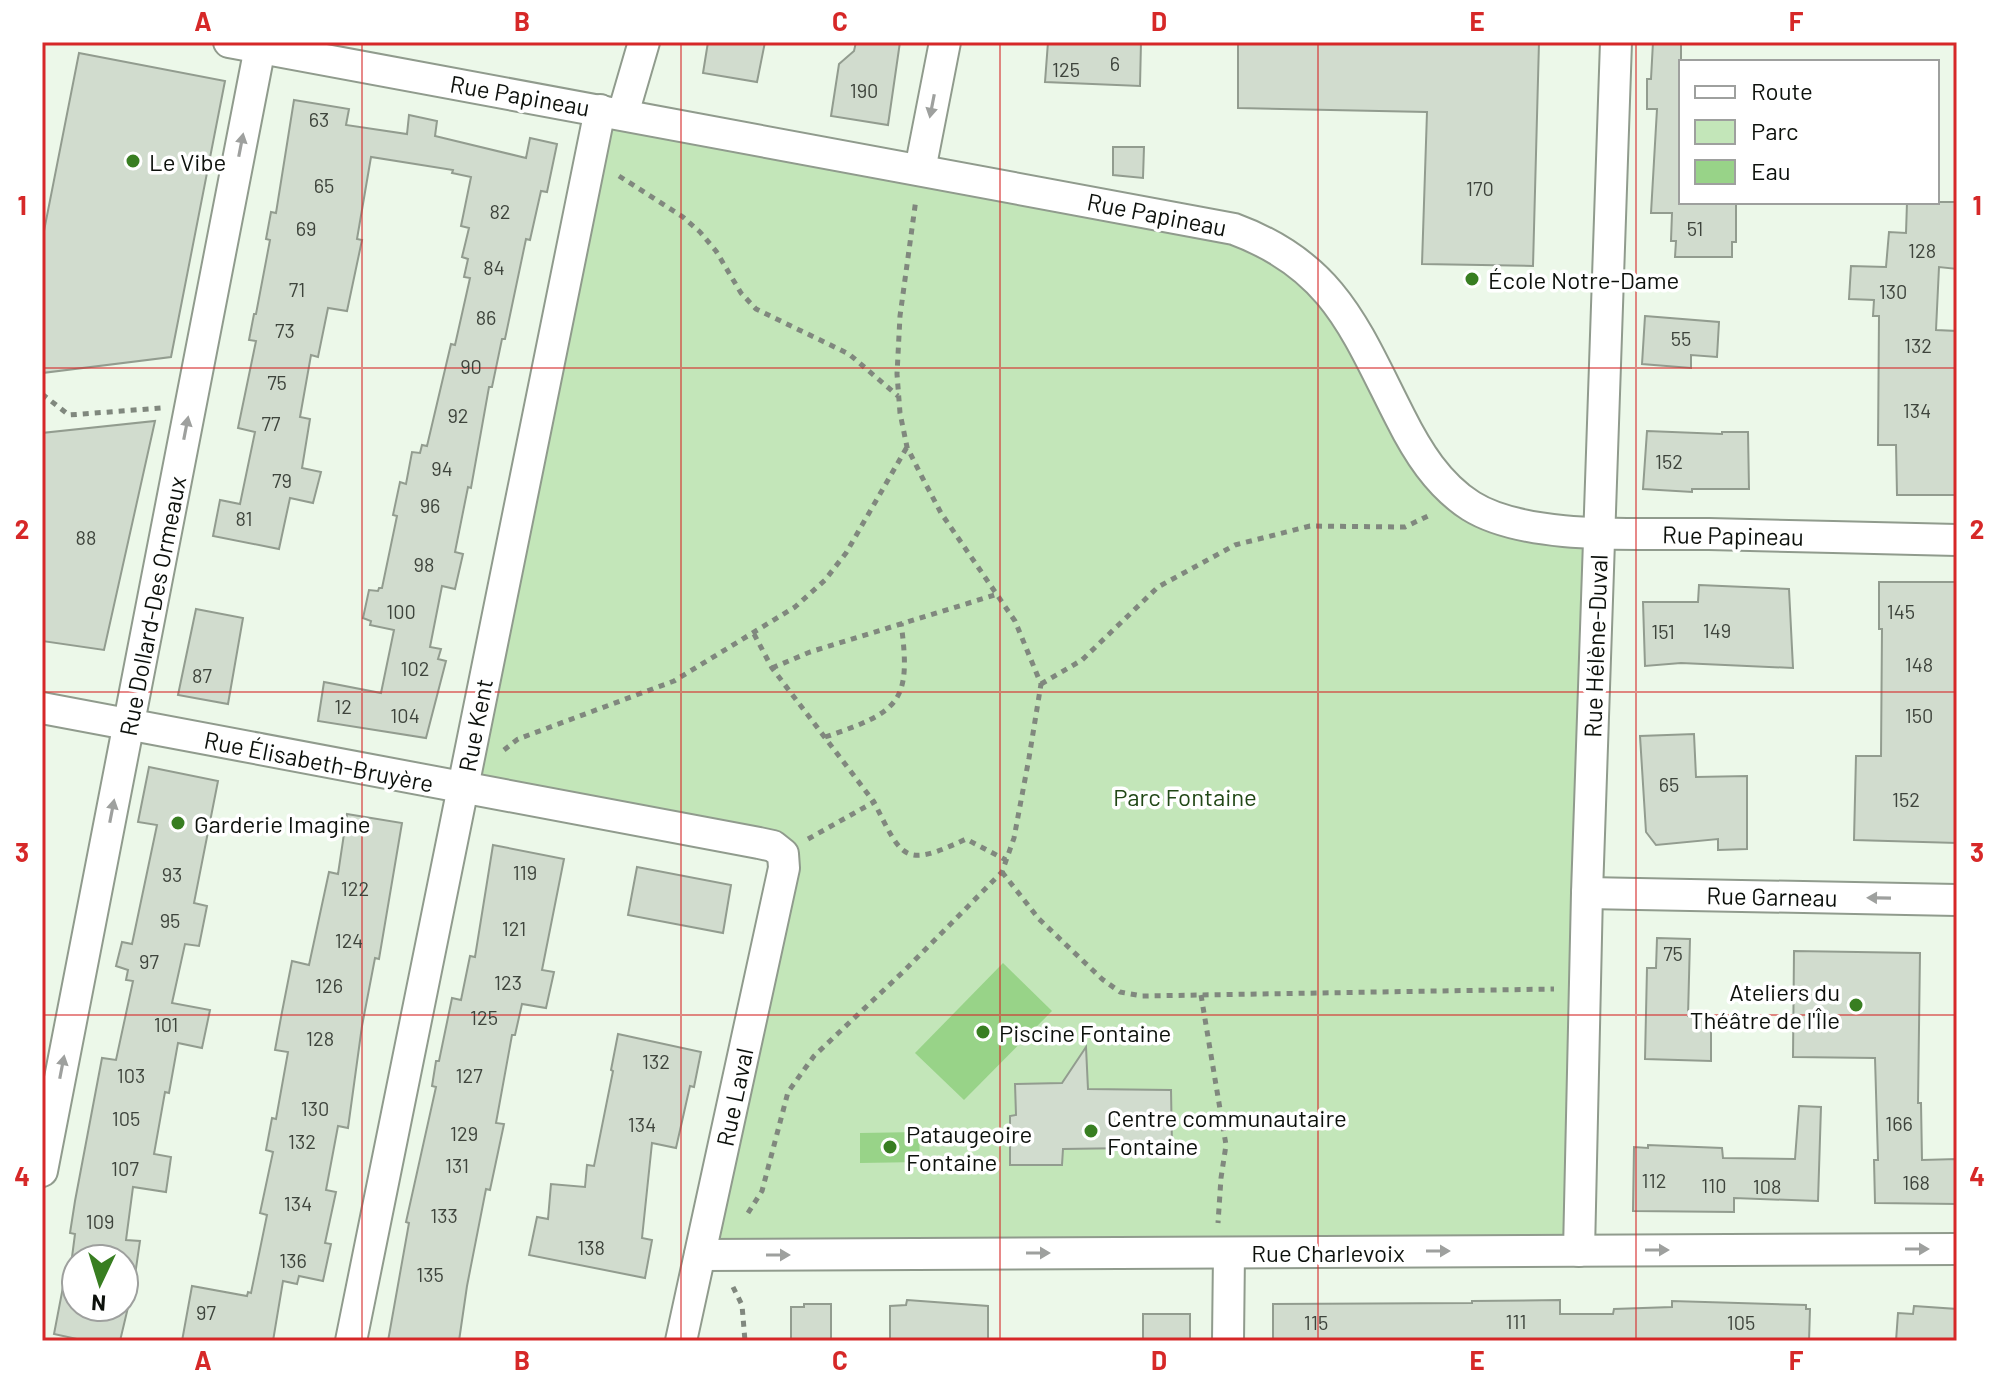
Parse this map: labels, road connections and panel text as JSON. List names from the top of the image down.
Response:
{
  "streets": {
    "street": [
      "Rue Papineau",
      "Rue Dollard-Des Ormeaux",
      "Rue Hélène-Duval",
      "Rue Kent",
      "Rue Élisabeth-Bruyère",
      "Rue Garneau",
      "Rue Laval",
      "Rue Charlevoix"
    ]
  },
  "crossings": [
    ["Rue Papineau", "Rue Dollard-Des Ormeaux"],
    ["Rue Papineau", "Rue Hélène-Duval"],
    ["Rue Papineau", "Rue Kent"],
    ["Rue Dollard-Des Ormeaux", "Rue Élisabeth-Bruyère"],
    ["Rue Hélène-Duval", "Rue Garneau"],
    ["Rue Hélène-Duval", "Rue Charlevoix"],
    ["Rue Kent", "Rue Élisabeth-Bruyère"],
    ["Rue Élisabeth-Bruyère", "Rue Laval"],
    ["Rue Laval", "Rue Charlevoix"]
  ],
  "one_way": ["Rue Dollard-Des Ormeaux", "Rue Garneau", "Rue Charlevoix"],
  "parks": ["Parc Fontaine"],
  "places": [
    "Le Vibe",
    "École Notre-Dame",
    "Garderie Imagine",
    "Ateliers du Théâtre de l'Île",
    "Piscine Fontaine",
    "Centre communautaire Fontaine",
    "Pataugeoire Fontaine"
  ],
  "house_numbers": [
    "6",
    "125",
    "190",
    "63",
    "65",
    "170",
    "82",
    "69",
    "51",
    "128",
    "84",
    "71",
    "130",
    "86",
    "73",
    "55",
    "132",
    "90",
    "75",
    "134",
    "92",
    "77",
    "152",
    "94",
    "79",
    "96",
    "81",
    "88",
    "98",
    "100",
    "145",
    "149",
    "151",
    "148",
    "102",
    "87",
    "12",
    "104",
    "150",
    "65",
    "152",
    "119",
    "93",
    "122",
    "95",
    "121",
    "124",
    "75",
    "97",
    "123",
    "126",
    "125",
    "101",
    "128",
    "132",
    "103",
    "127",
    "130",
    "105",
    "166",
    "134",
    "129",
    "132",
    "131",
    "107",
    "112",
    "168",
    "110",
    "108",
    "134",
    "133",
    "109",
    "138",
    "136",
    "135",
    "97",
    "111",
    "115",
    "105"
  ],
  "legend": ["Route", "Parc", "Eau"],
  "north": "bottom",
  "grid": {
    "columns": [
      "A",
      "B",
      "C",
      "D",
      "E",
      "F"
    ],
    "rows": [
      "1",
      "2",
      "3",
      "4"
    ]
  }
}
